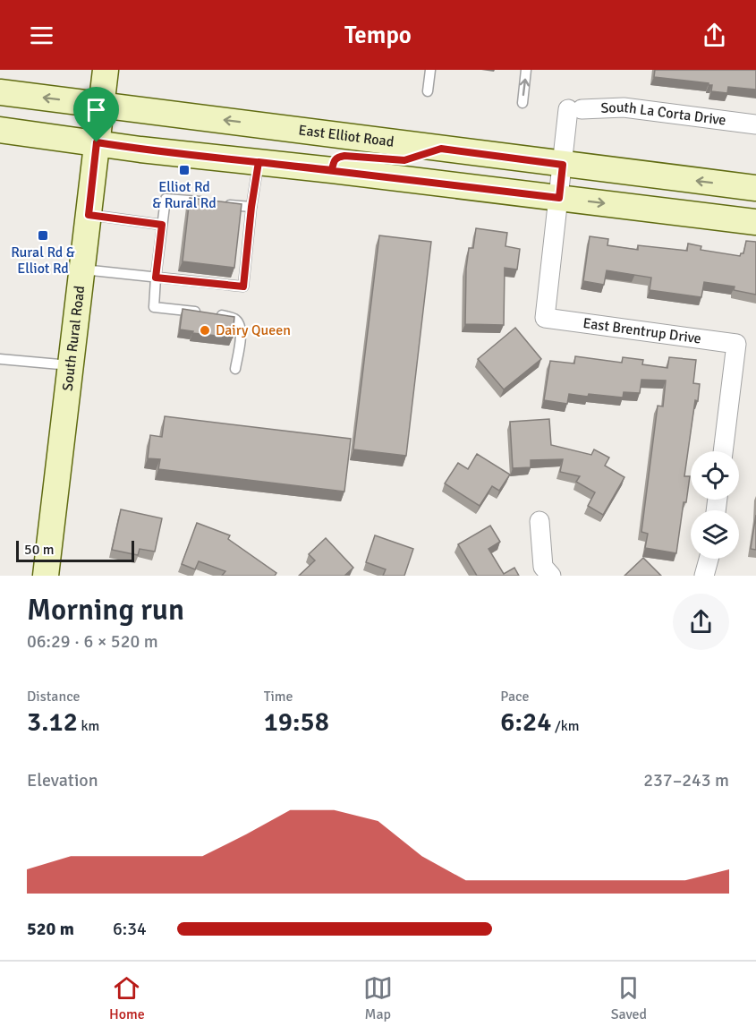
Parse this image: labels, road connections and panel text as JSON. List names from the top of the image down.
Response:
{
  "streets": {
    "main road": ["East Elliot Road", "South Rural Road"],
    "street": ["South La Corta Drive", "East Brentrup Drive"]
  },
  "crossings": [
    ["South La Corta Drive", "East Elliot Road"],
    ["East Elliot Road", "South Rural Road"]
  ],
  "places": {
    "transit": ["Elliot Rd & Rural Rd", "Rural Rd & Elliot Rd"],
    "other": ["Dairy Queen"]
  },
  "scale_bar": "50 m",
  "page": {
    "header": "Tempo",
    "scale": "50 m",
    "heading": ["Morning run", "06:29 · 6 × 520 m"],
    "stats": [
      ["Distance", "3.12 km"],
      ["Time", "19:58"],
      ["Pace", "6:24 /km"]
    ],
    "chart": ["Elevation", "237–243 m"],
    "list": [
      {
        "name": "520 m",
        "note": "6:34"
      }
    ],
    "tabs": ["Home", "Map", "Saved"]
  }
}
